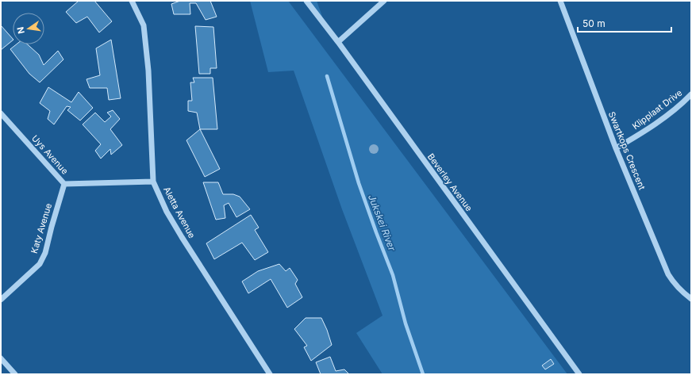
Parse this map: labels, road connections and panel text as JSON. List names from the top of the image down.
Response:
{
  "streets": {
    "street": [
      "Klipplaat Drive",
      "Swartkops Crescent",
      "Uys Avenue",
      "Beverley Avenue",
      "Aletta Avenue",
      "Katy Avenue"
    ]
  },
  "crossings": [
    ["Klipplaat Drive", "Swartkops Crescent"],
    ["Uys Avenue", "Aletta Avenue"],
    ["Uys Avenue", "Katy Avenue"]
  ],
  "water": ["Jukskei River"],
  "scale_bar": "50 m",
  "north": "left"
}
